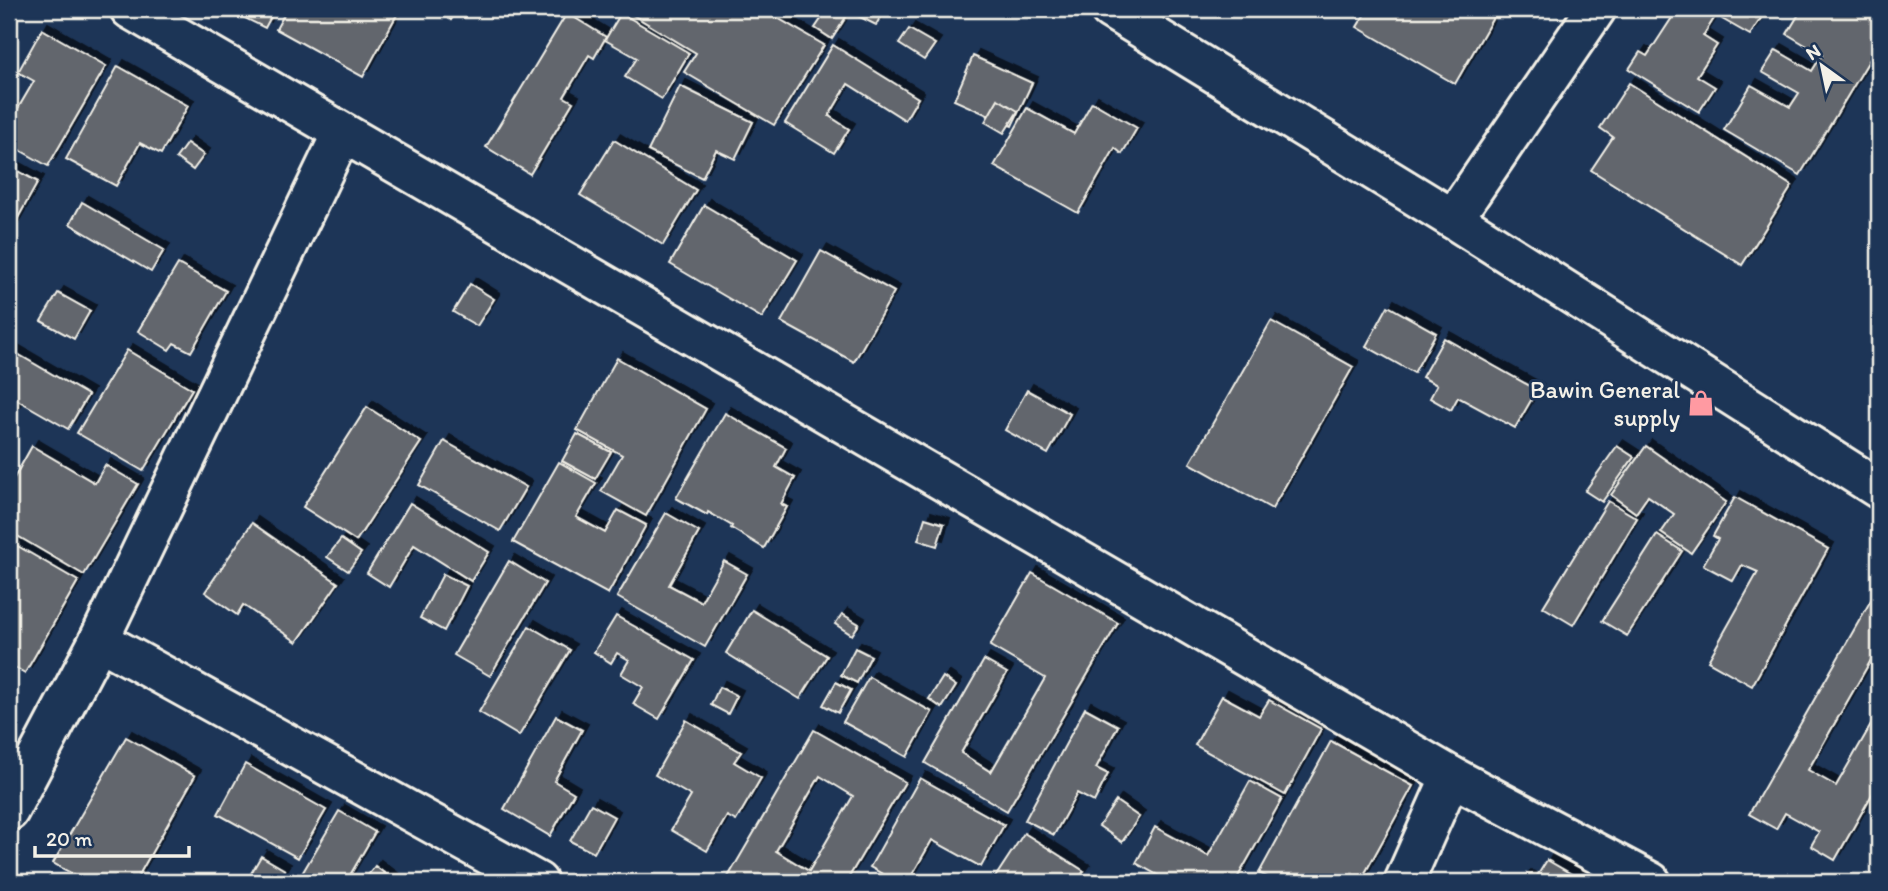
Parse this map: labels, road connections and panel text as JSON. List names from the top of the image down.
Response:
{
  "places": {
    "shop": ["Bawin General supply"]
  },
  "scale_bar": "20 m",
  "north": "top left"
}
